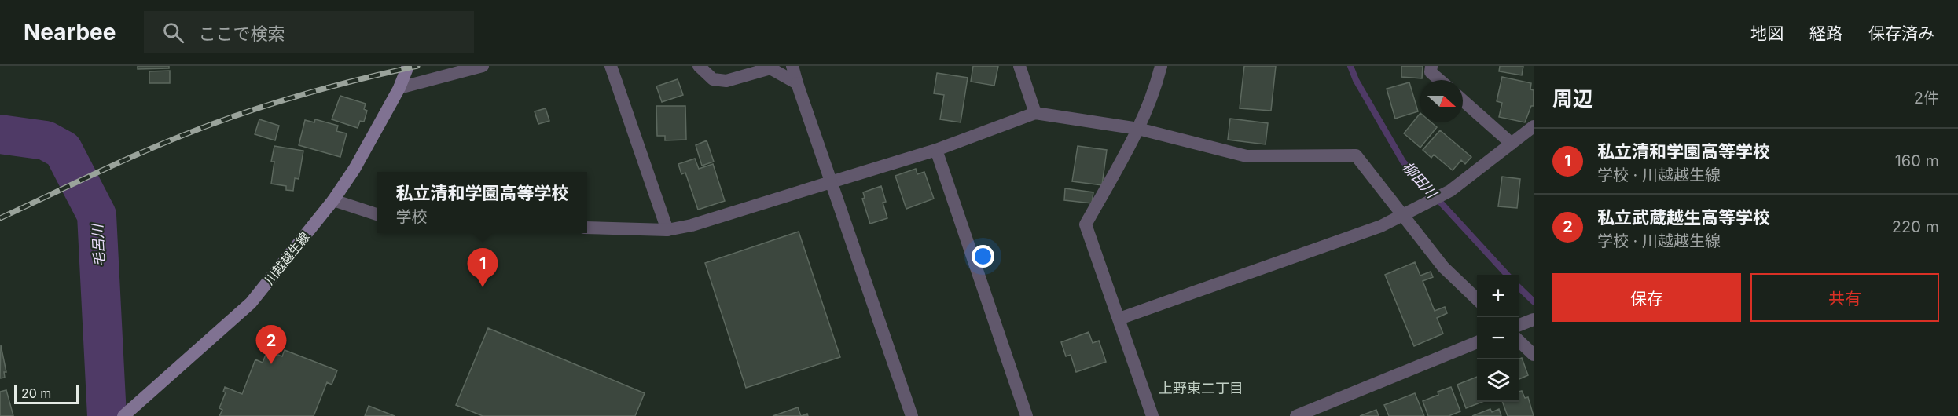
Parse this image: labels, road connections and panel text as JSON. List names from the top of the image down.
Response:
{
  "streets": {
    "main road": ["川越越生線"]
  },
  "districts": ["上野東二丁目"],
  "water": ["柳田川", "毛呂川"],
  "scale_bar": "20 m",
  "north": "right",
  "page": {
    "header": "Nearbee",
    "search": "ここで検索",
    "nav": ["地図", "経路", "保存済み"],
    "heading": ["周辺", "2件"],
    "list": [
      {
        "mark": "1",
        "name": "私立清和学園高等学校",
        "note": "学校 · 川越越生線",
        "value": "160 m"
      },
      {
        "mark": "2",
        "name": "私立武蔵越生高等学校",
        "note": "学校 · 川越越生線",
        "value": "220 m"
      }
    ],
    "popup": ["私立清和学園高等学校", "学校"],
    "pins": ["1", "2"],
    "buttons": ["保存", "共有"],
    "map_buttons": ["+", "−"],
    "scale": "20 m"
  }
}
